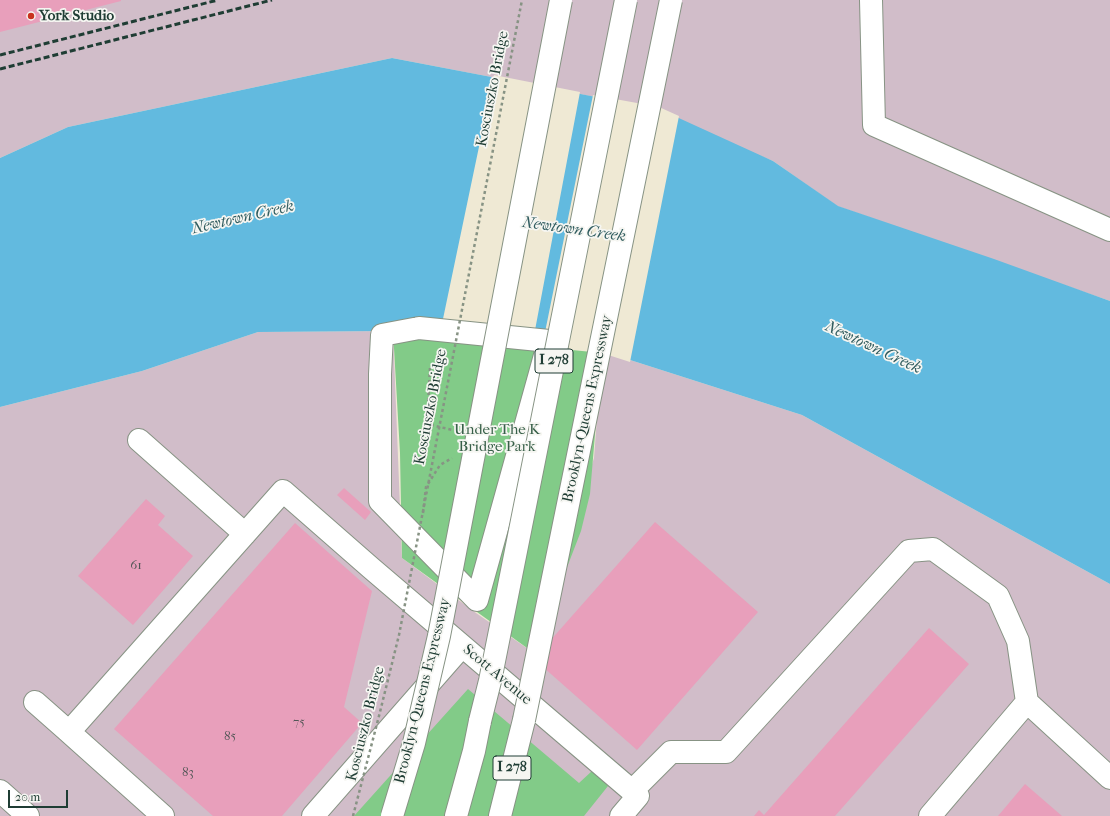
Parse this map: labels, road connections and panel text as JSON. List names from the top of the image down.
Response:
{
  "streets": {
    "main road": ["I 278", "Brooklyn-Queens Expressway", "Scott Avenue"],
    "path": ["Kosciuszko Bridge"]
  },
  "water": ["Newtown Creek"],
  "parks": ["Under The K Bridge Park"],
  "places": ["York Studio"],
  "house_numbers": [
    "61",
    "75",
    "85",
    "83"
  ],
  "scale_bar": "20 m"
}
